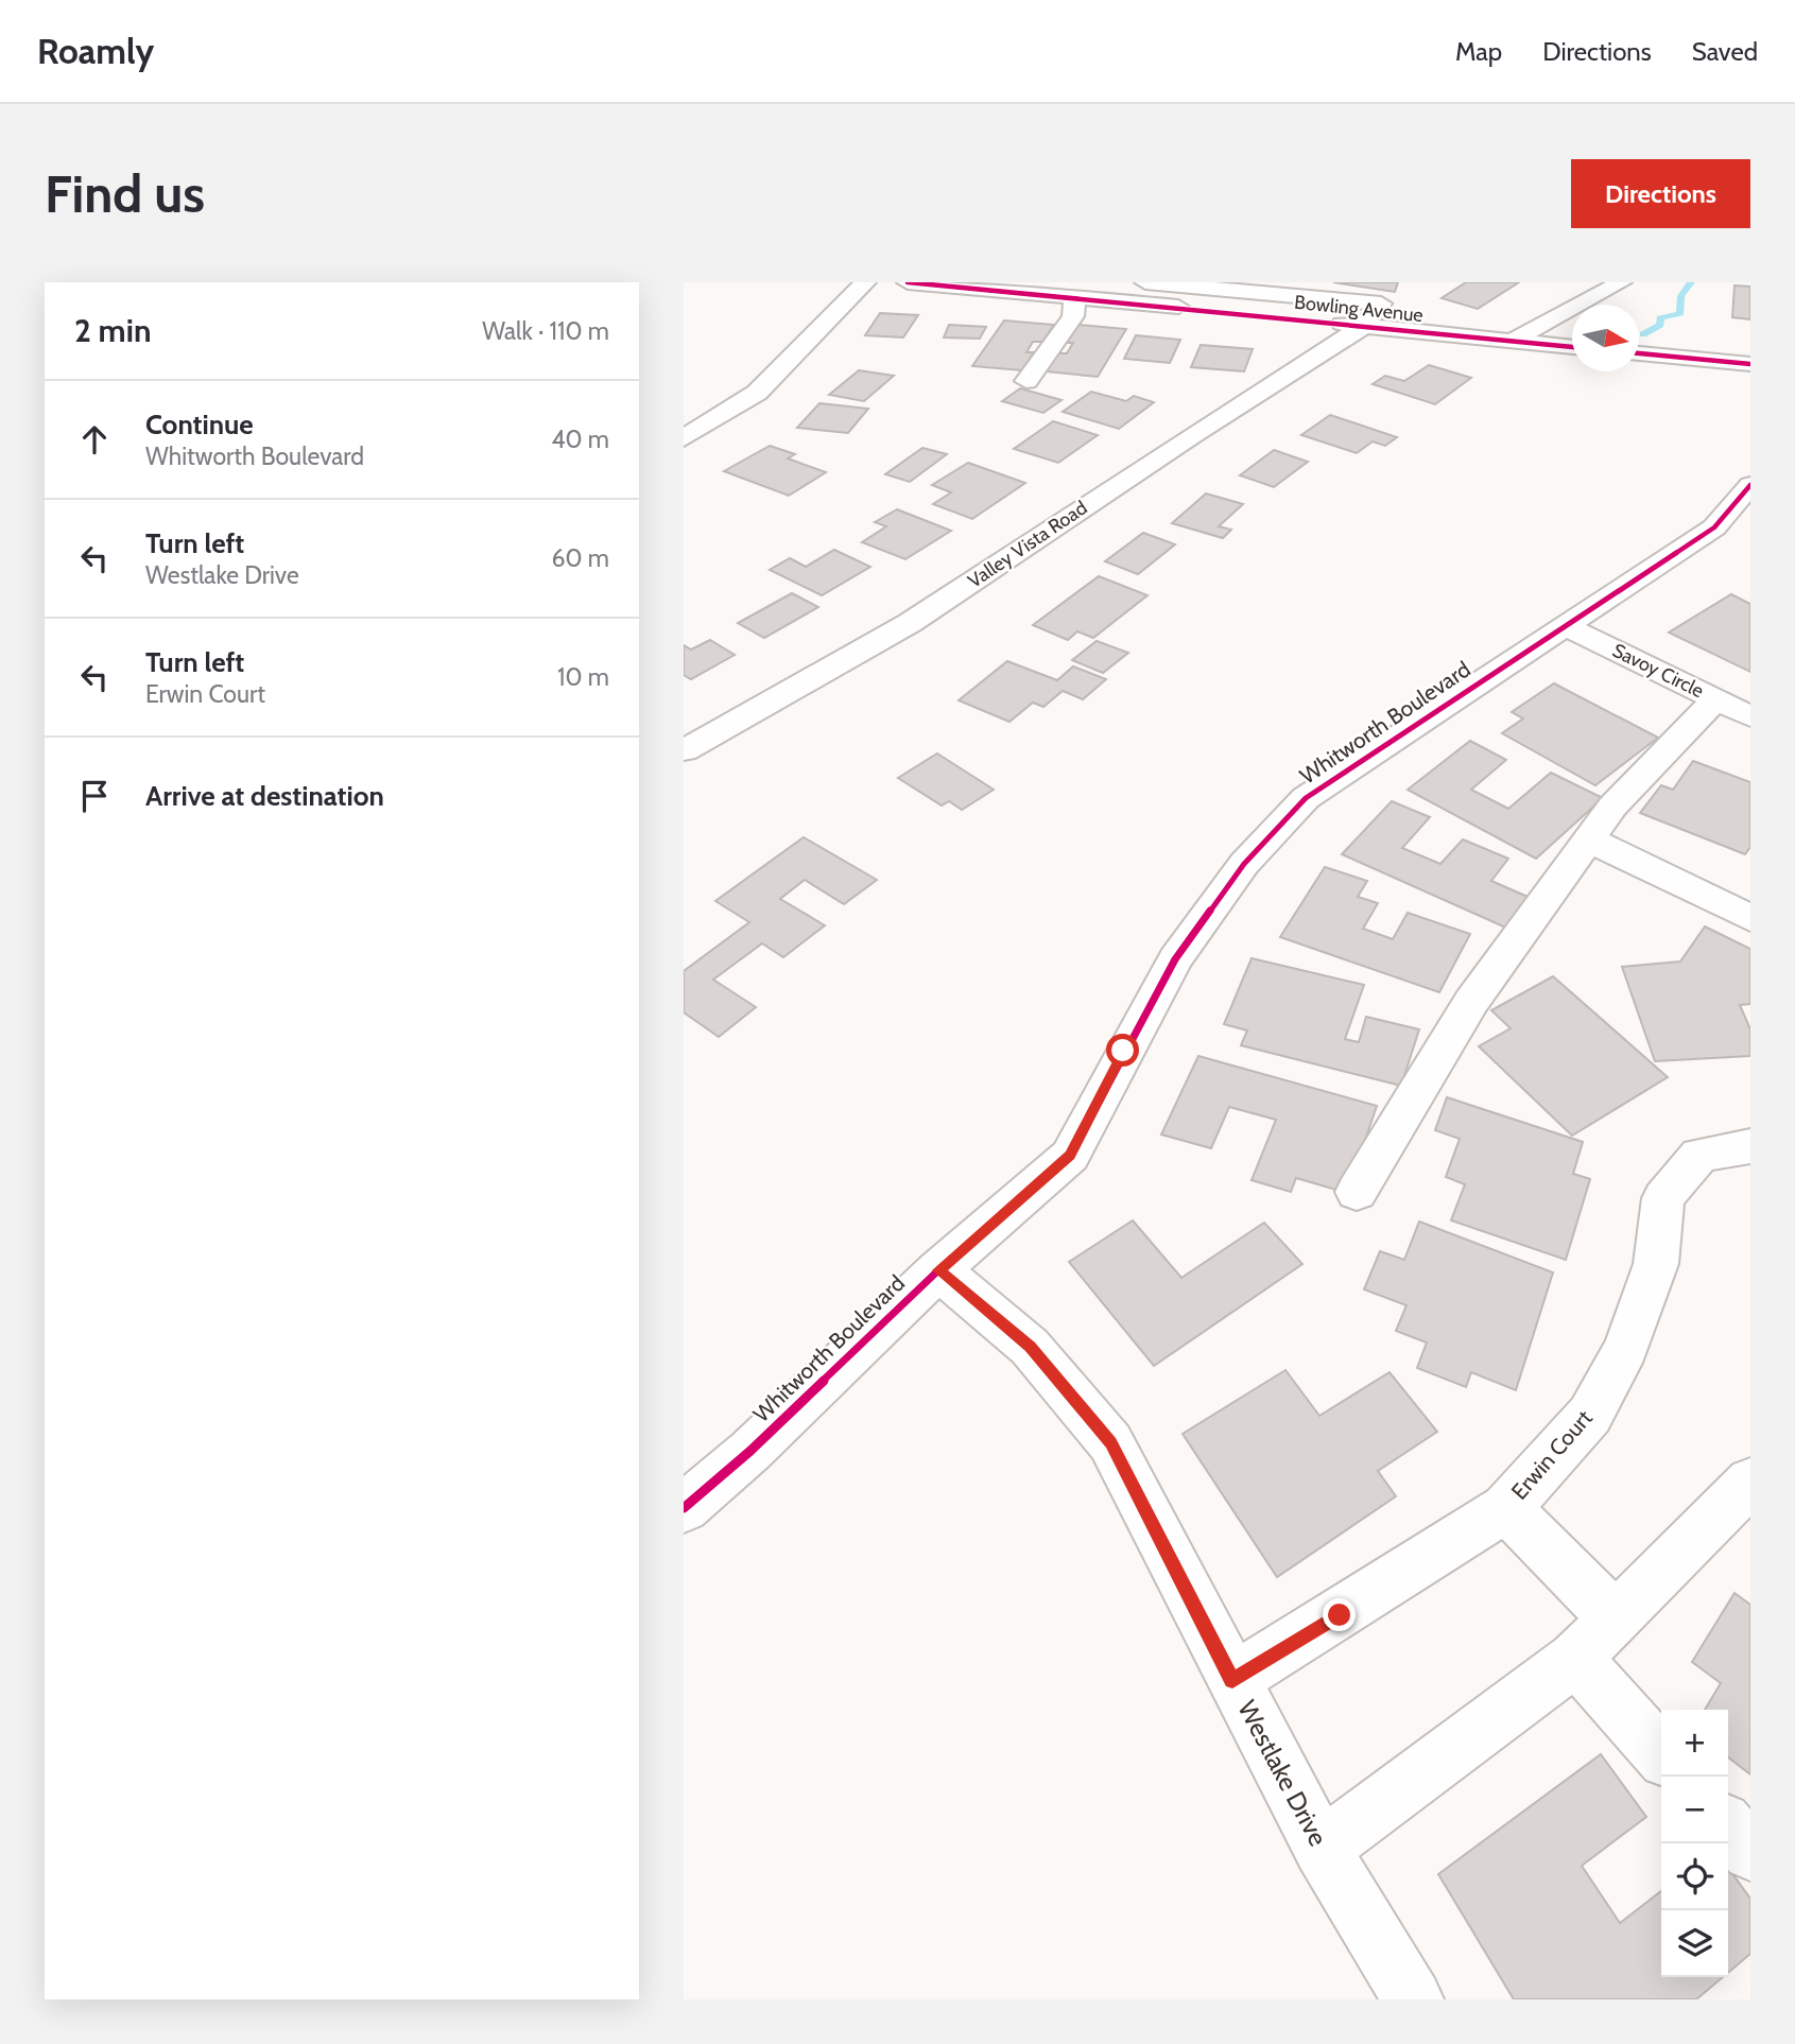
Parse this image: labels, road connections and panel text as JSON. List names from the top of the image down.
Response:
{
  "streets": {
    "street": [
      "Bowling Avenue",
      "Valley Vista Road",
      "Savoy Circle",
      "Whitworth Boulevard",
      "Erwin Court",
      "Westlake Drive"
    ]
  },
  "crossings": [
    ["Bowling Avenue", "Valley Vista Road"],
    ["Savoy Circle", "Whitworth Boulevard"],
    ["Whitworth Boulevard", "Westlake Drive"],
    ["Erwin Court", "Westlake Drive"]
  ],
  "north": "right",
  "page": {
    "header": "Roamly",
    "nav": ["Map", "Directions", "Saved"],
    "buttons": "Directions",
    "title": "Find us",
    "heading": ["2 min", "Walk · 110 m"],
    "list": [
      ["Continue", "Whitworth Boulevard", "40 m"],
      ["Turn left", "Westlake Drive", "60 m"],
      ["Turn left", "Erwin Court", "10 m"],
      "Arrive at destination"
    ],
    "map_buttons": ["+", "−"]
  }
}
